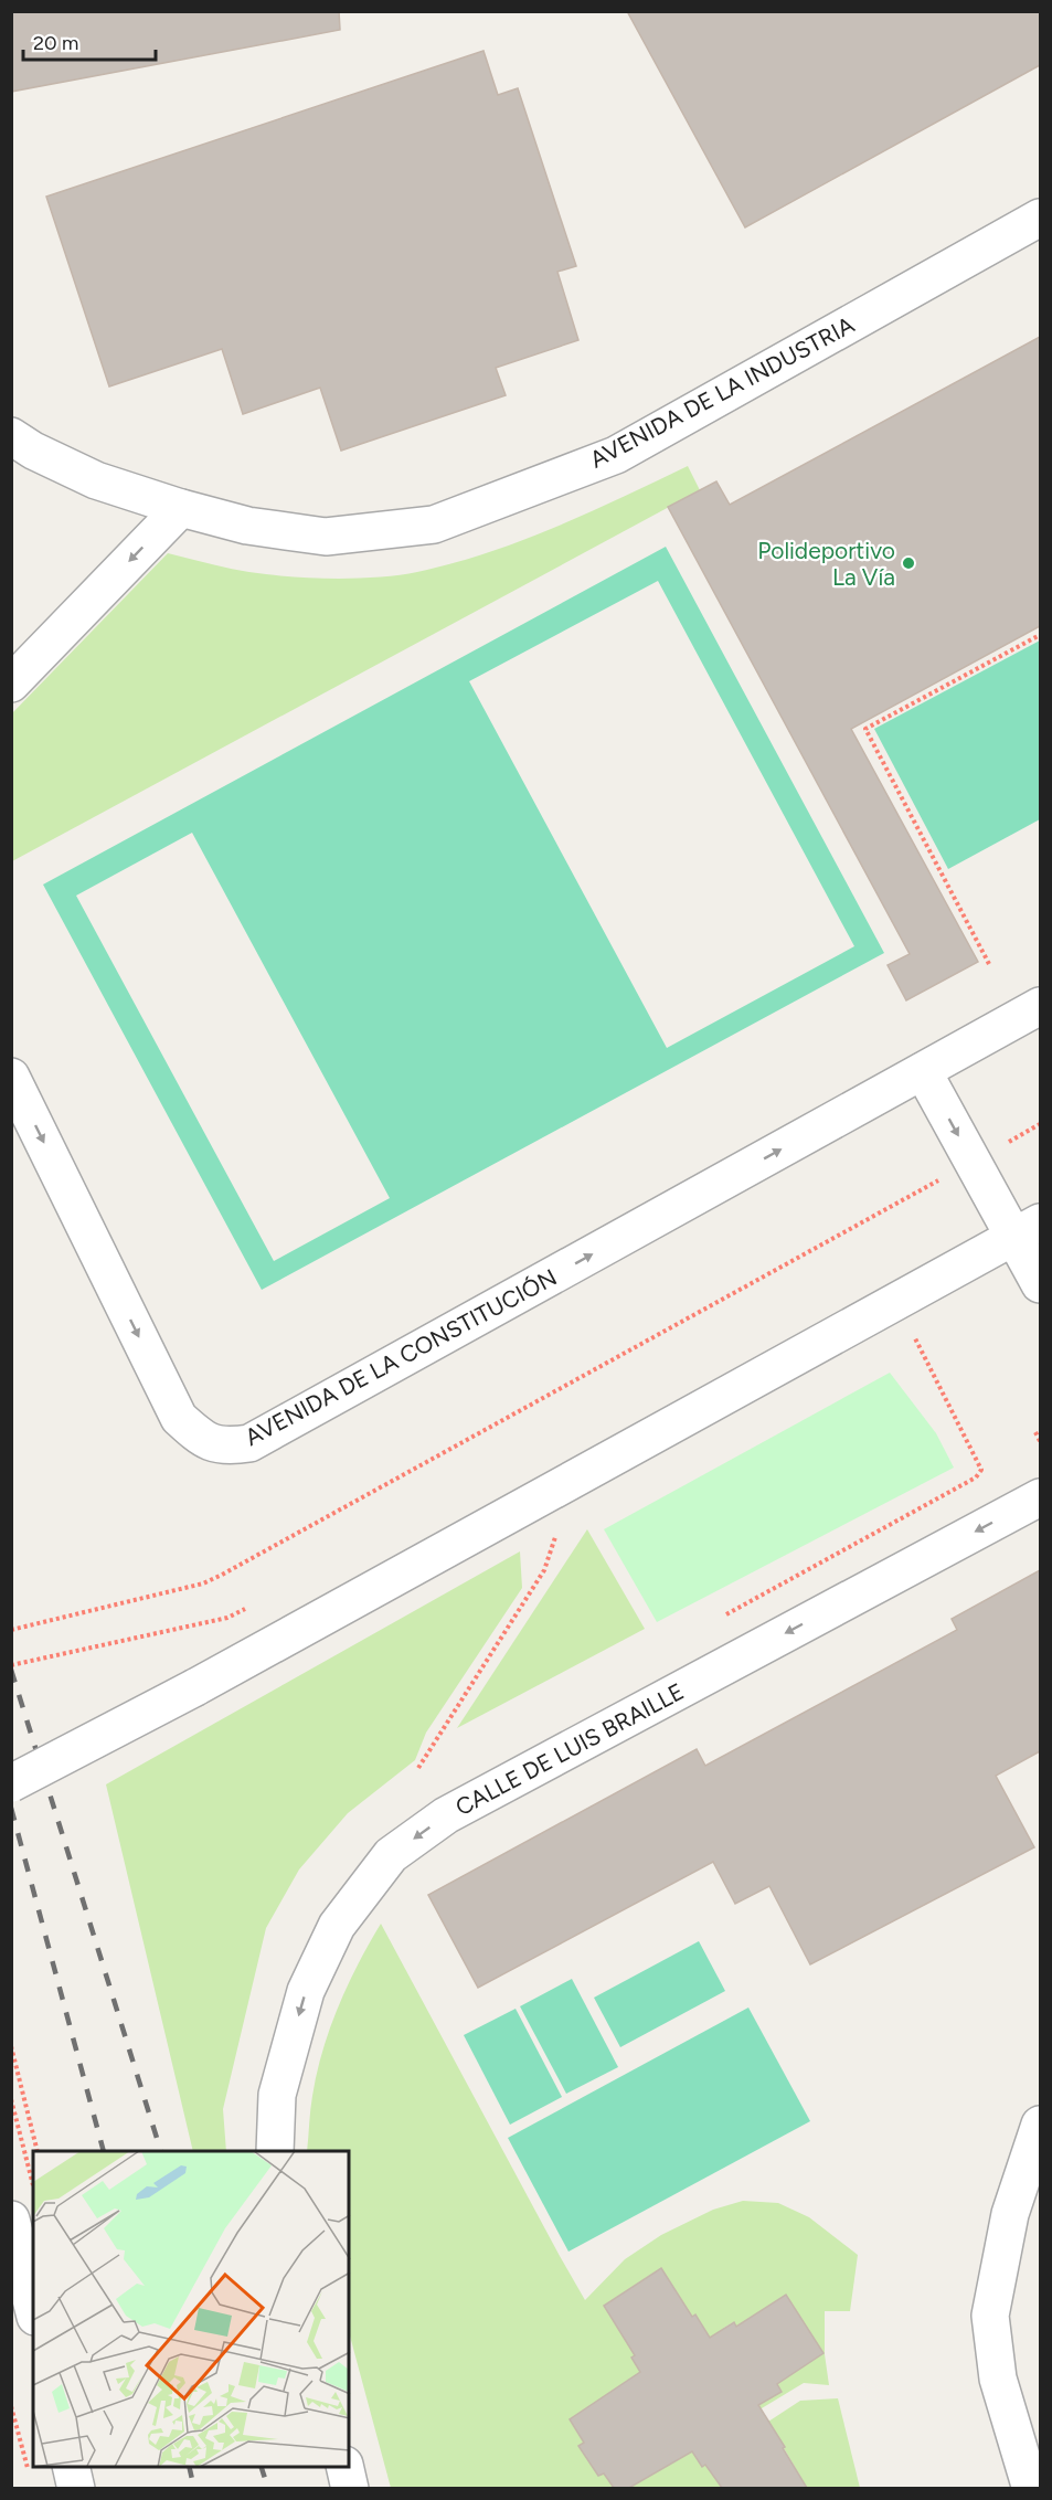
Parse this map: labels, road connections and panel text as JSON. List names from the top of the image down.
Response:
{
  "streets": {
    "street": ["AVENIDA DE LA INDUSTRIA", "AVENIDA DE LA CONSTITUCIÓN", "CALLE DE LUIS BRAILLE"]
  },
  "places": ["Polideportivo La Vía"],
  "scale_bar": "20 m"
}
